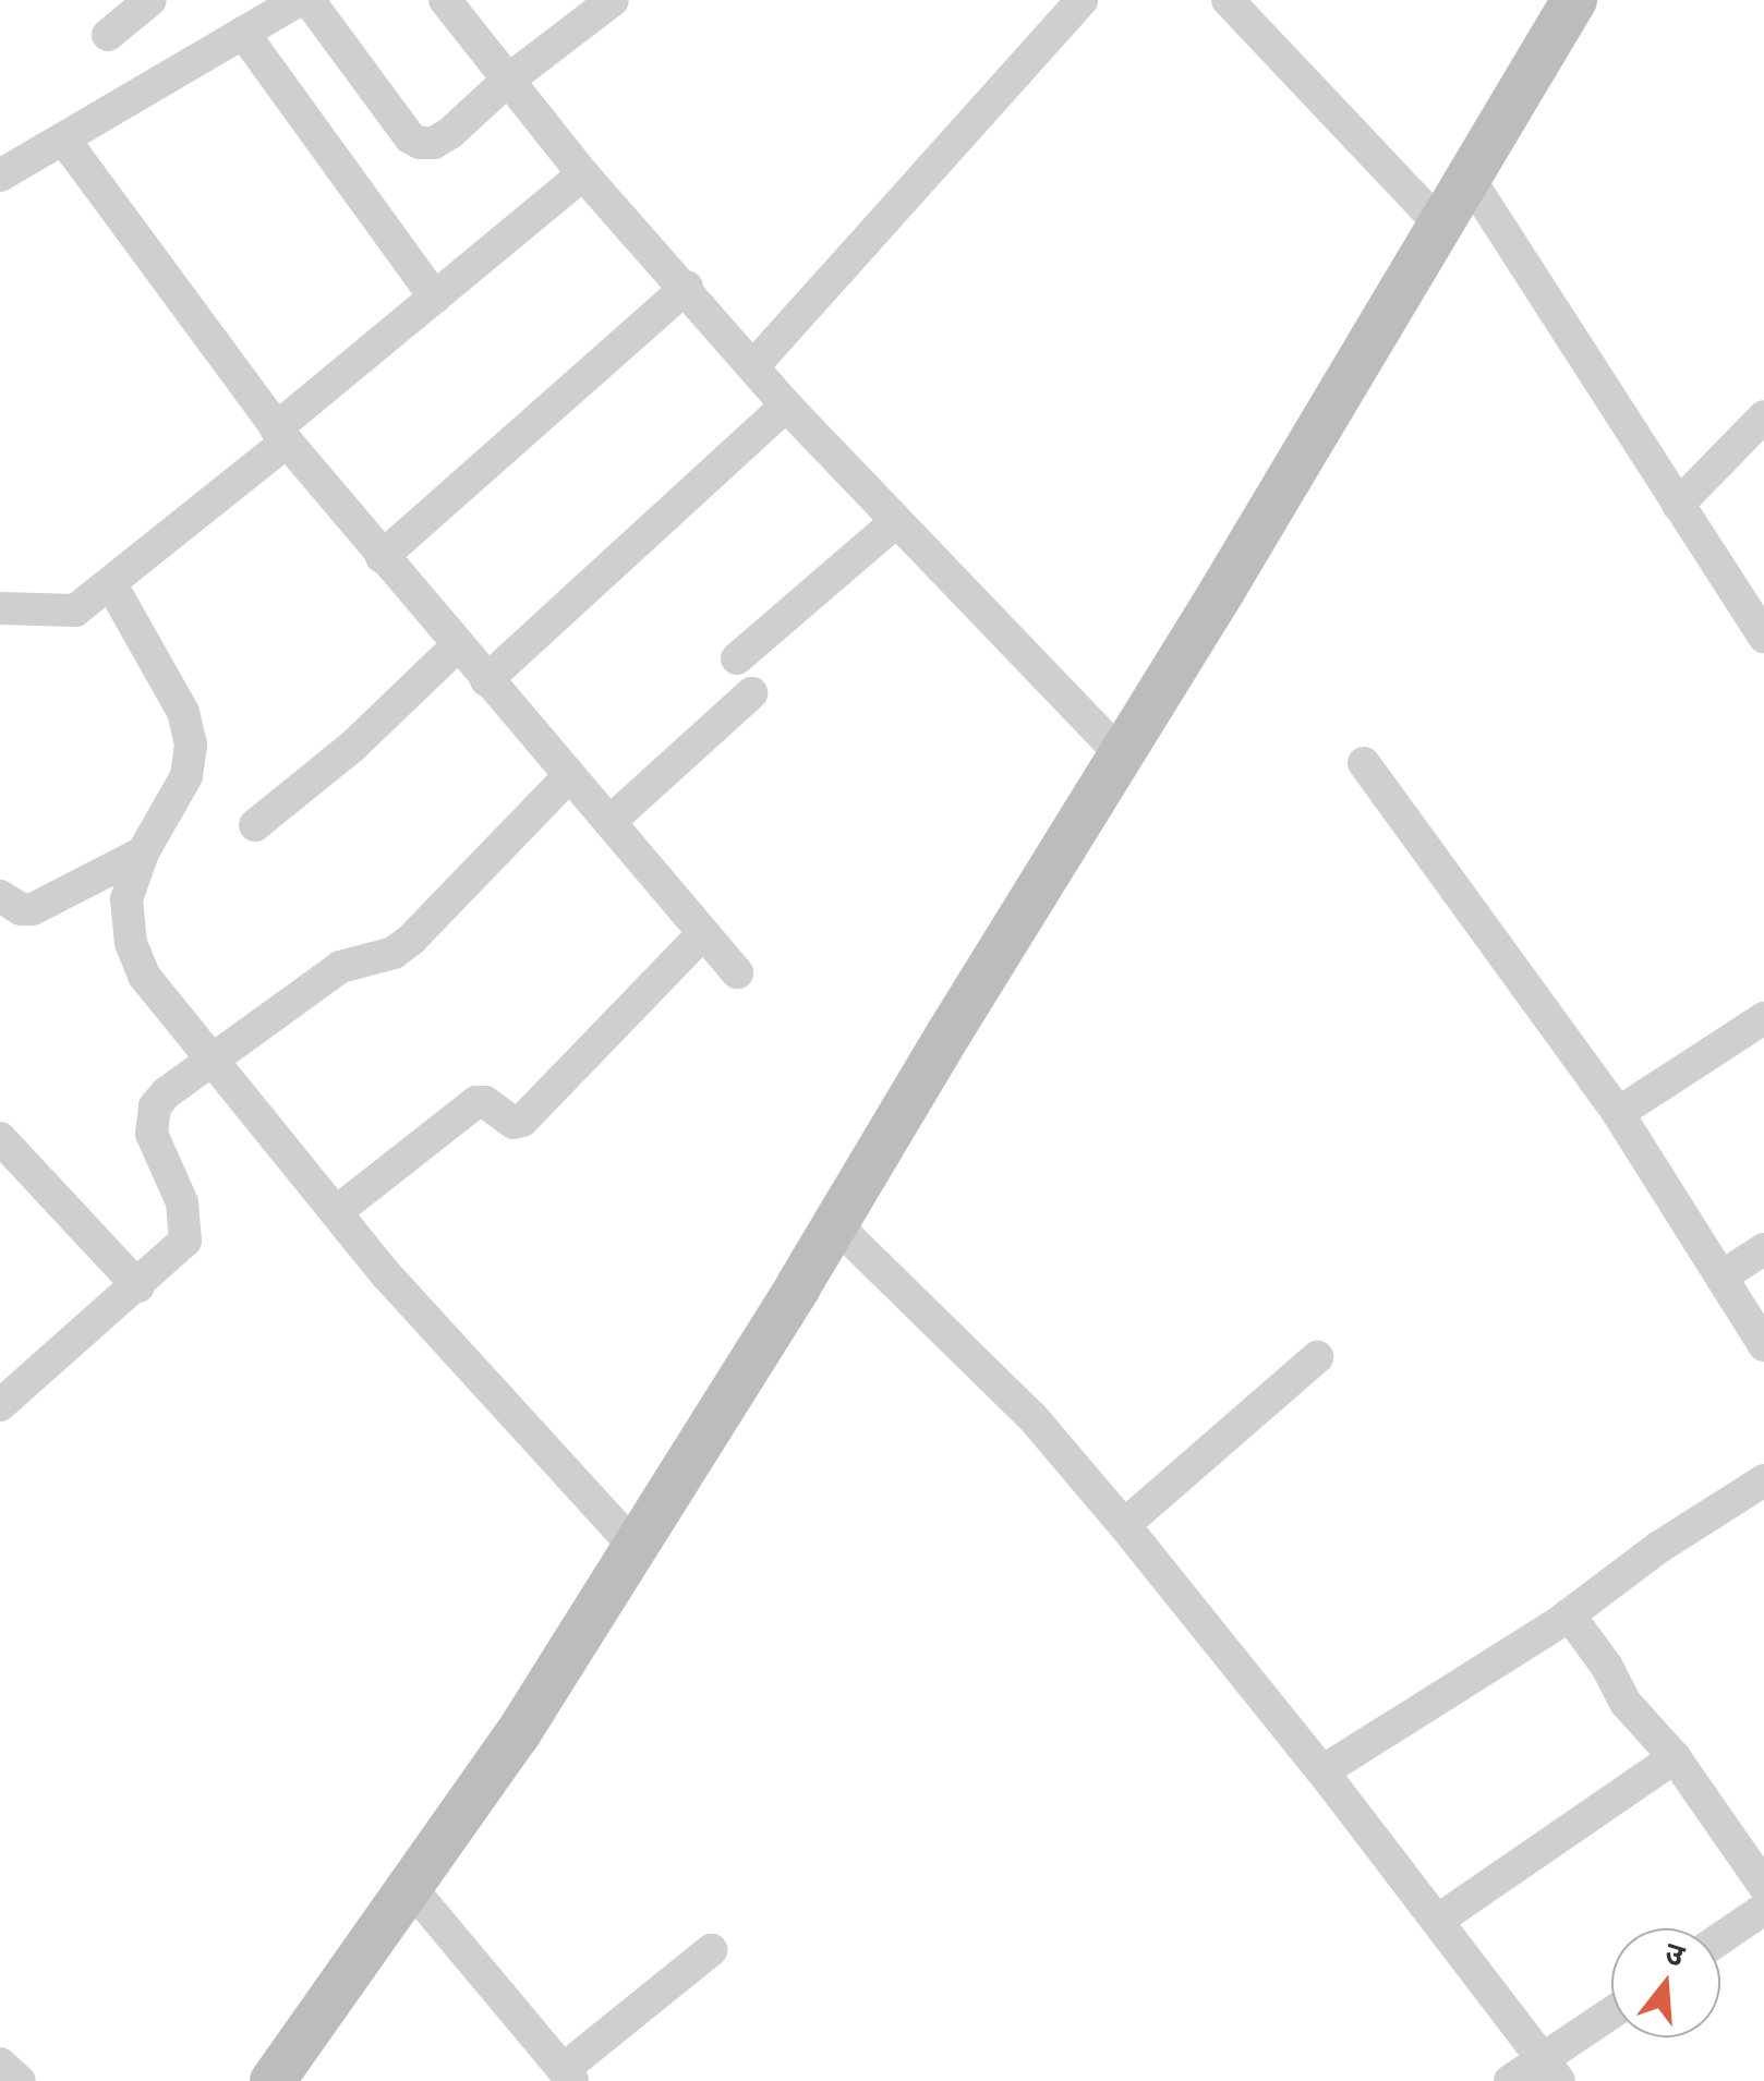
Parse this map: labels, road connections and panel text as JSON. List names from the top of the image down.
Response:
{
  "north": "top"
}
